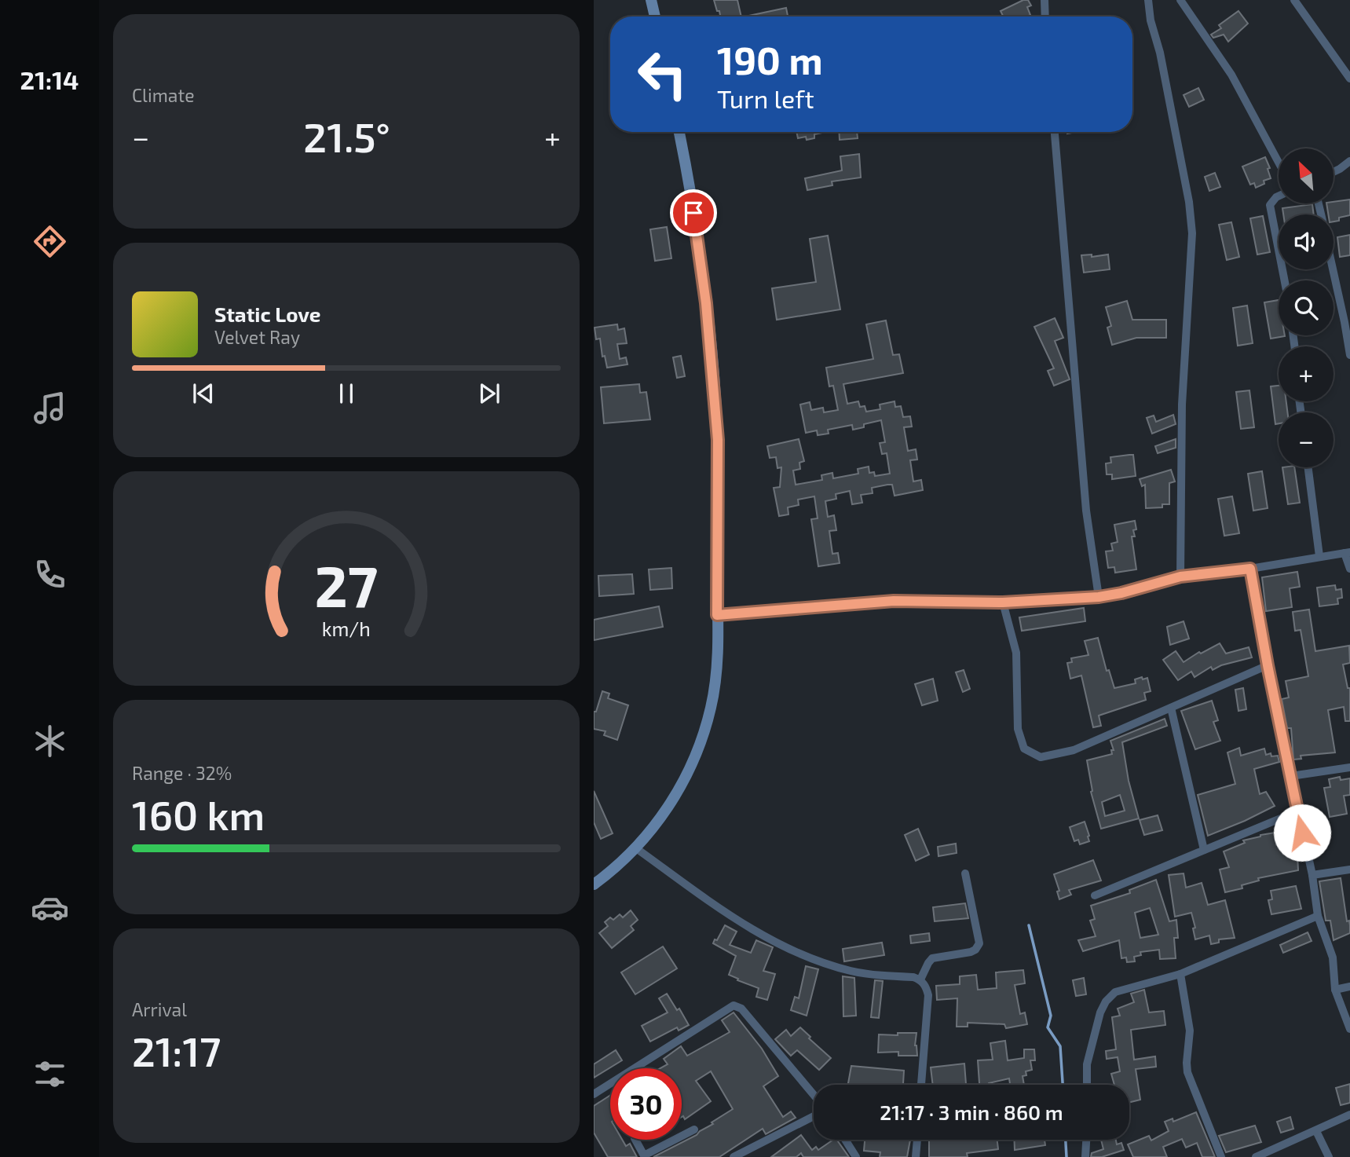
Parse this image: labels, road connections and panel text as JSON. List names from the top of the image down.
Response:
{
  "north": "top left",
  "page": {
    "tabs": "21:14",
    "tile": [
      "Climate",
      ["Range · 32%", "160 km"],
      ["Arrival", "21:17"]
    ],
    "turn": ["190 m", "Turn left"],
    "heat": ["−", "21.5°", "+"],
    "map_buttons": ["+", "−"],
    "song": ["Static Love", "Velvet Ray"],
    "limit": "30",
    "trip": "21:17 · 3 min · 860 m",
    "gauge": ["27", "km/h"]
  }
}
